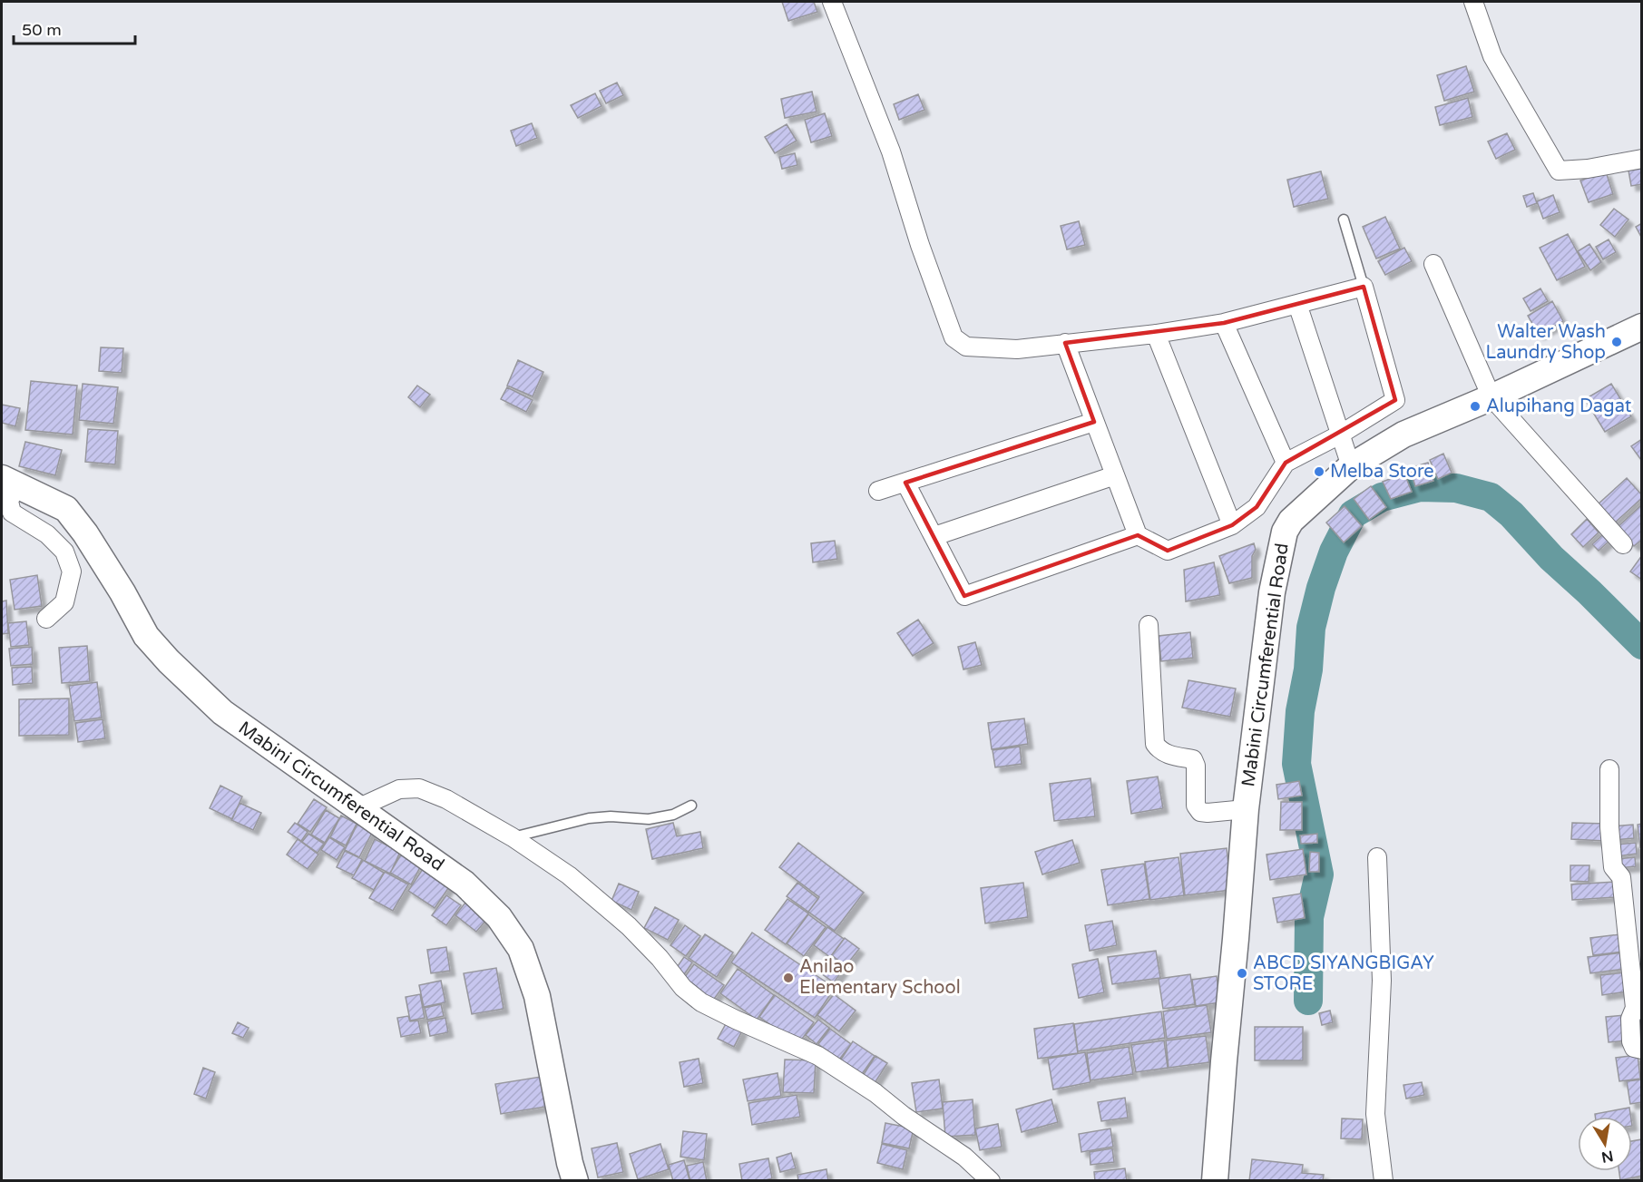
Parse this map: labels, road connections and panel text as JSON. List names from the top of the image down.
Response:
{
  "streets": {
    "main road": ["Mabini Circumferential Road"]
  },
  "places": [
    "Walter Wash Laundry Shop",
    "Alupihang Dagat",
    "Melba Store",
    "ABCD SIYANGBIGAY STORE",
    "Anilao Elementary School"
  ],
  "scale_bar": "50 m",
  "north": "bottom"
}
